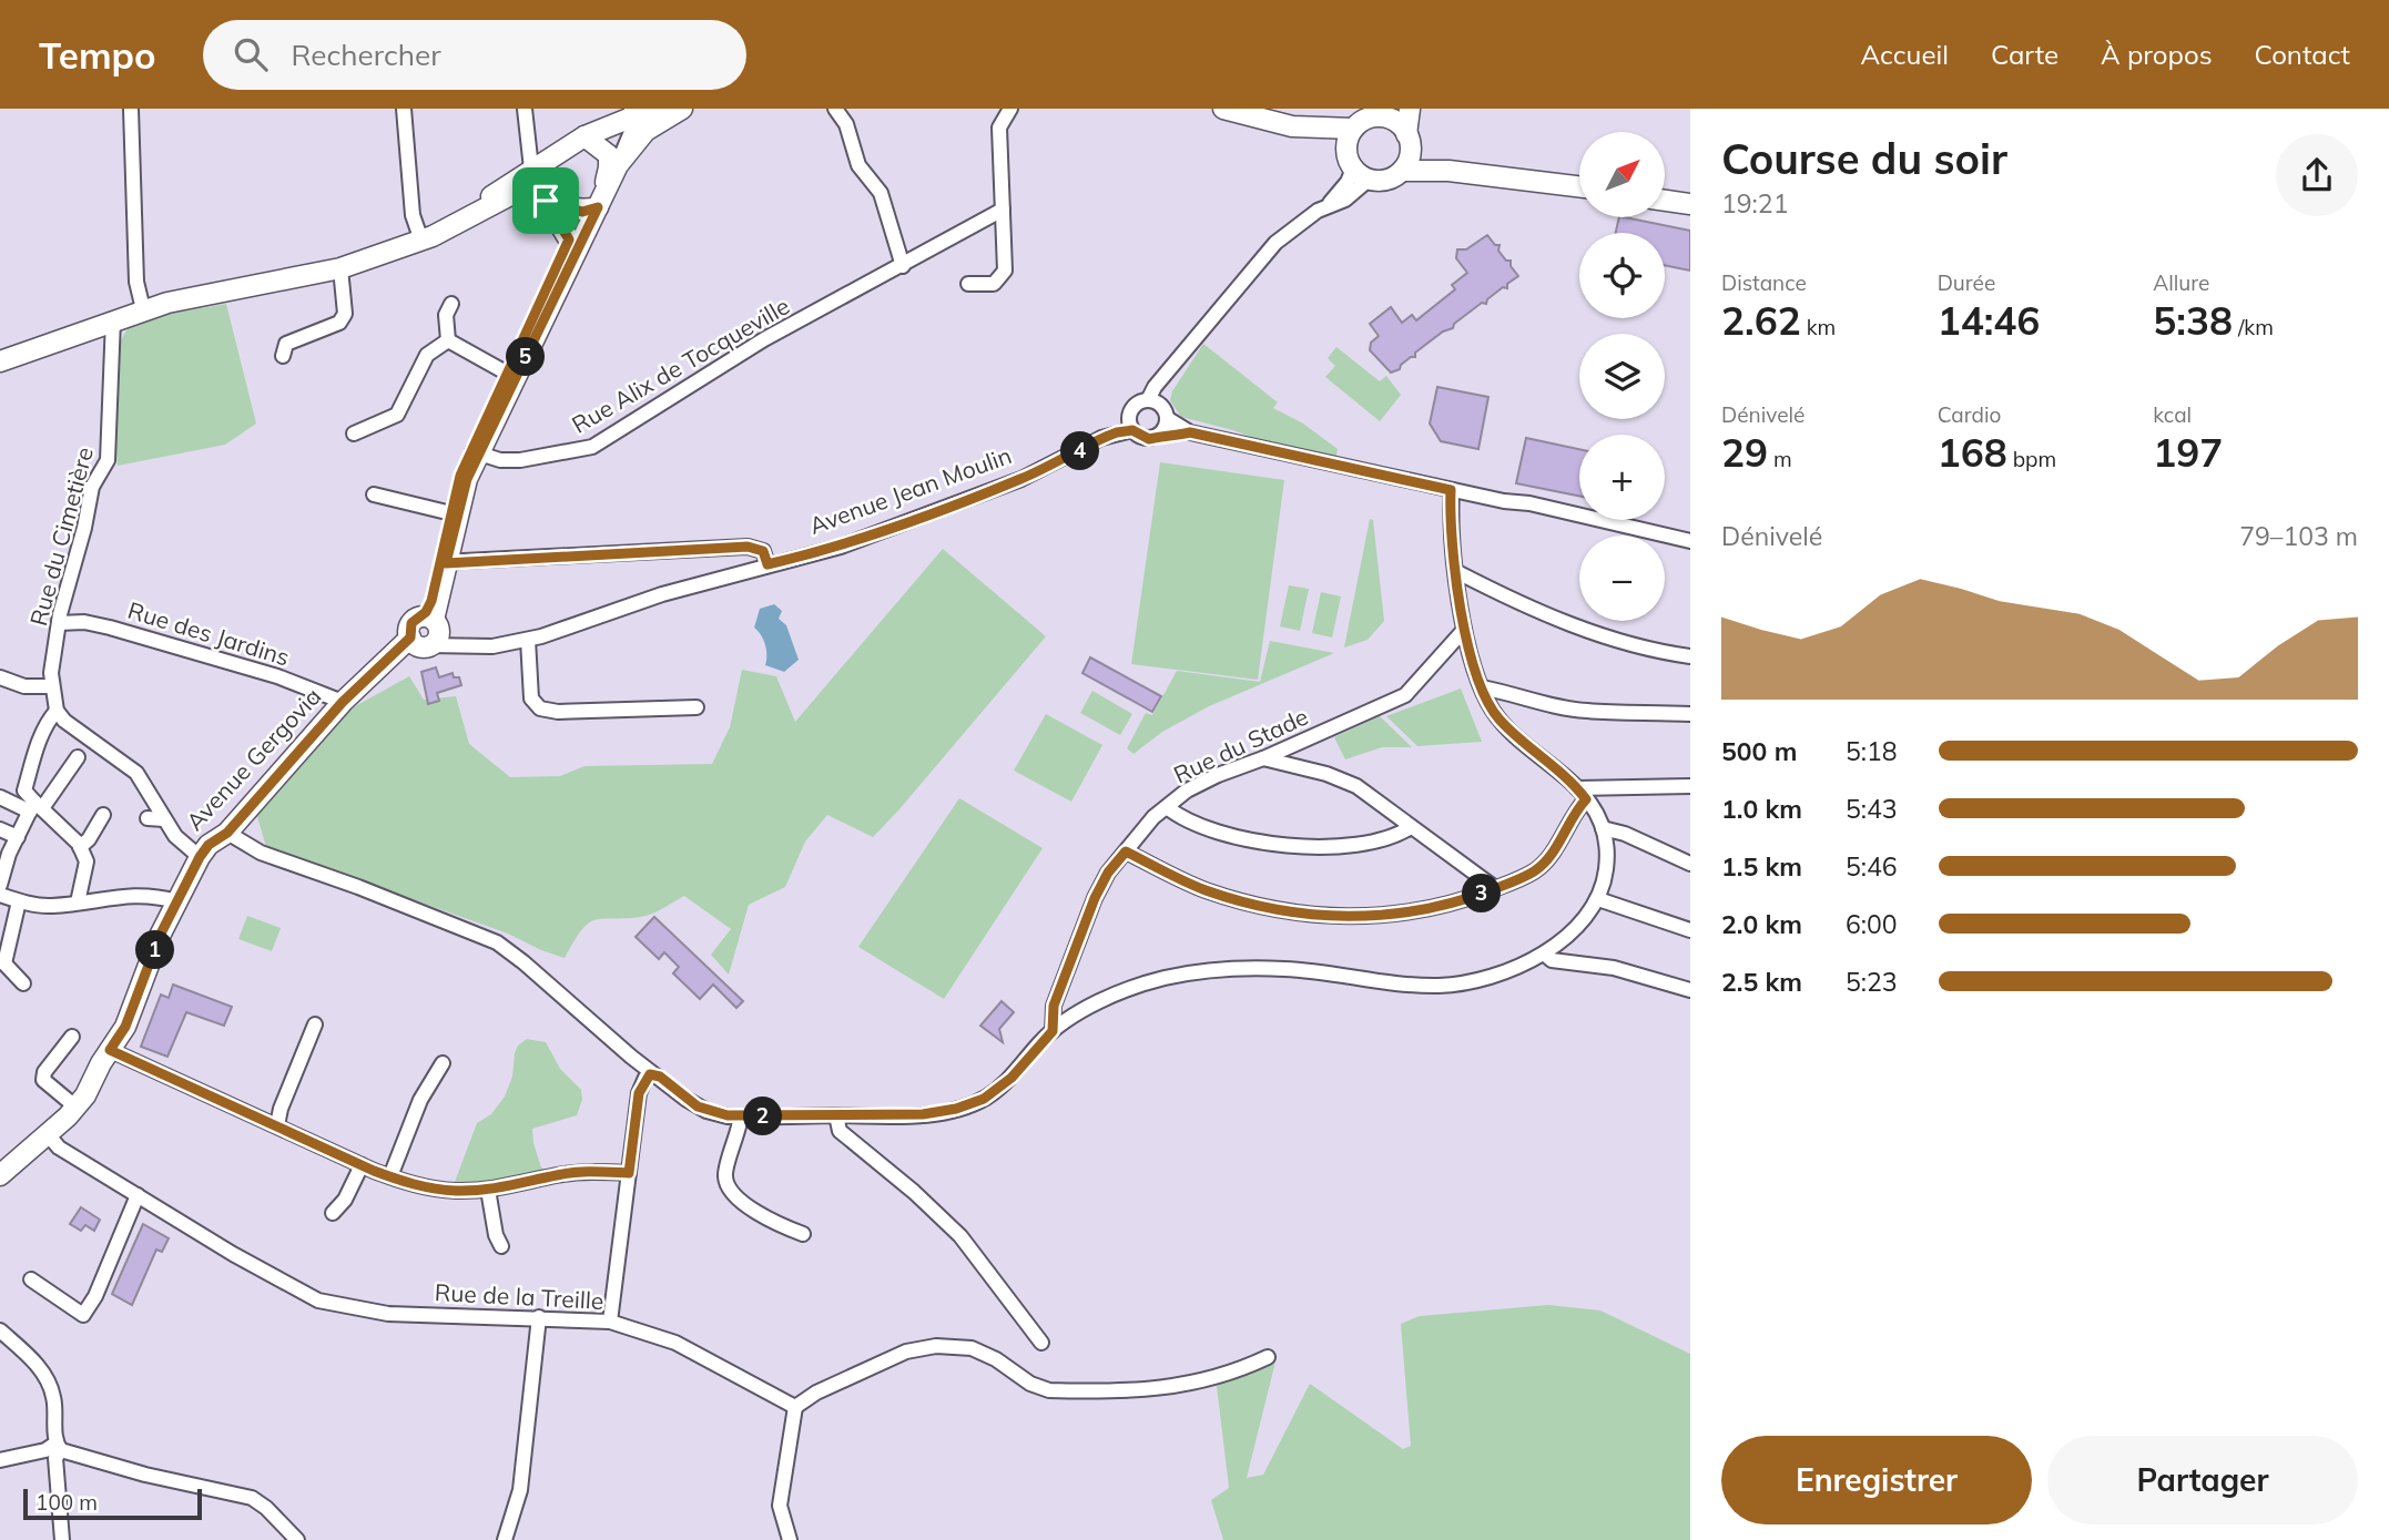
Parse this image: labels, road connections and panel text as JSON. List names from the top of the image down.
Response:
{
  "streets": {
    "main road": ["Avenue Gergovia"],
    "street": [
      "Rue Alix de Tocqueville",
      "Avenue Jean Moulin",
      "Rue du Cimetière",
      "Rue des Jardins",
      "Rue du Stade",
      "Rue de la Treille"
    ]
  },
  "crossings": [
    ["Avenue Jean Moulin", "Avenue Gergovia"],
    ["Rue du Cimetière", "Rue des Jardins"],
    ["Rue des Jardins", "Avenue Gergovia"]
  ],
  "scale_bar": "100 m",
  "north": "top right",
  "page": {
    "header": "Tempo",
    "search": "Rechercher",
    "nav": [
      "Accueil",
      "Carte",
      "À propos",
      "Contact"
    ],
    "heading": ["Course du soir", "19:21"],
    "map_buttons": ["+", "−"],
    "stats": [
      ["Distance", "2.62 km"],
      ["Durée", "14:46"],
      ["Allure", "5:38 /km"],
      ["Dénivelé", "29 m"],
      ["Cardio", "168 bpm"],
      ["kcal", "197"]
    ],
    "pins": [
      "5",
      "4",
      "3",
      "1",
      "2"
    ],
    "chart": ["Dénivelé", "79–103 m"],
    "list": [
      {
        "name": "500 m",
        "note": "5:18"
      },
      {
        "name": "1.0 km",
        "note": "5:43"
      },
      {
        "name": "1.5 km",
        "note": "5:46"
      },
      {
        "name": "2.0 km",
        "note": "6:00"
      },
      {
        "name": "2.5 km",
        "note": "5:23"
      }
    ],
    "buttons": ["Enregistrer", "Partager"],
    "scale": "100 m"
  }
}
